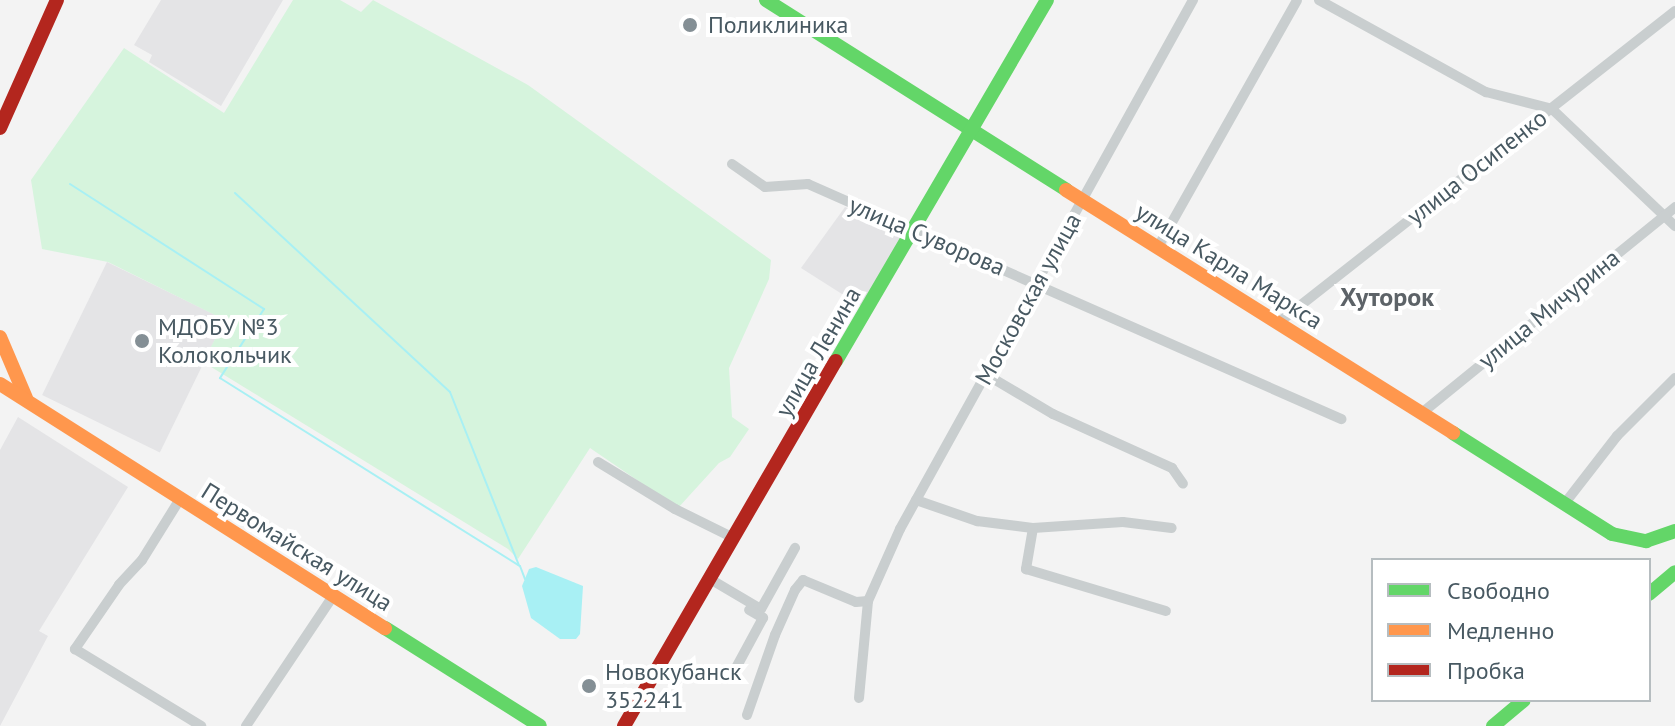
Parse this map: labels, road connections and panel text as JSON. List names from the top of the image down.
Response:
{
  "streets": {
    "main road": ["улица Карла Маркса", "улица Ленина", "Первомайская улица"],
    "street": [
      "улица Осипенко",
      "улица Суворова",
      "Московская улица",
      "улица Мичурина"
    ]
  },
  "crossings": [
    ["улица Осипенко", "улица Карла Маркса"],
    ["улица Суворова", "Московская улица"],
    ["улица Суворова", "улица Ленина"],
    ["улица Карла Маркса", "Московская улица"],
    ["улица Карла Маркса", "улица Мичурина"],
    ["улица Карла Маркса", "улица Ленина"]
  ],
  "districts": ["Хуторок"],
  "places": ["Поликлиника", "МДОБУ №3 Колокольчик", "Новокубанск 352241"],
  "legend": ["Свободно", "Медленно", "Пробка"]
}
